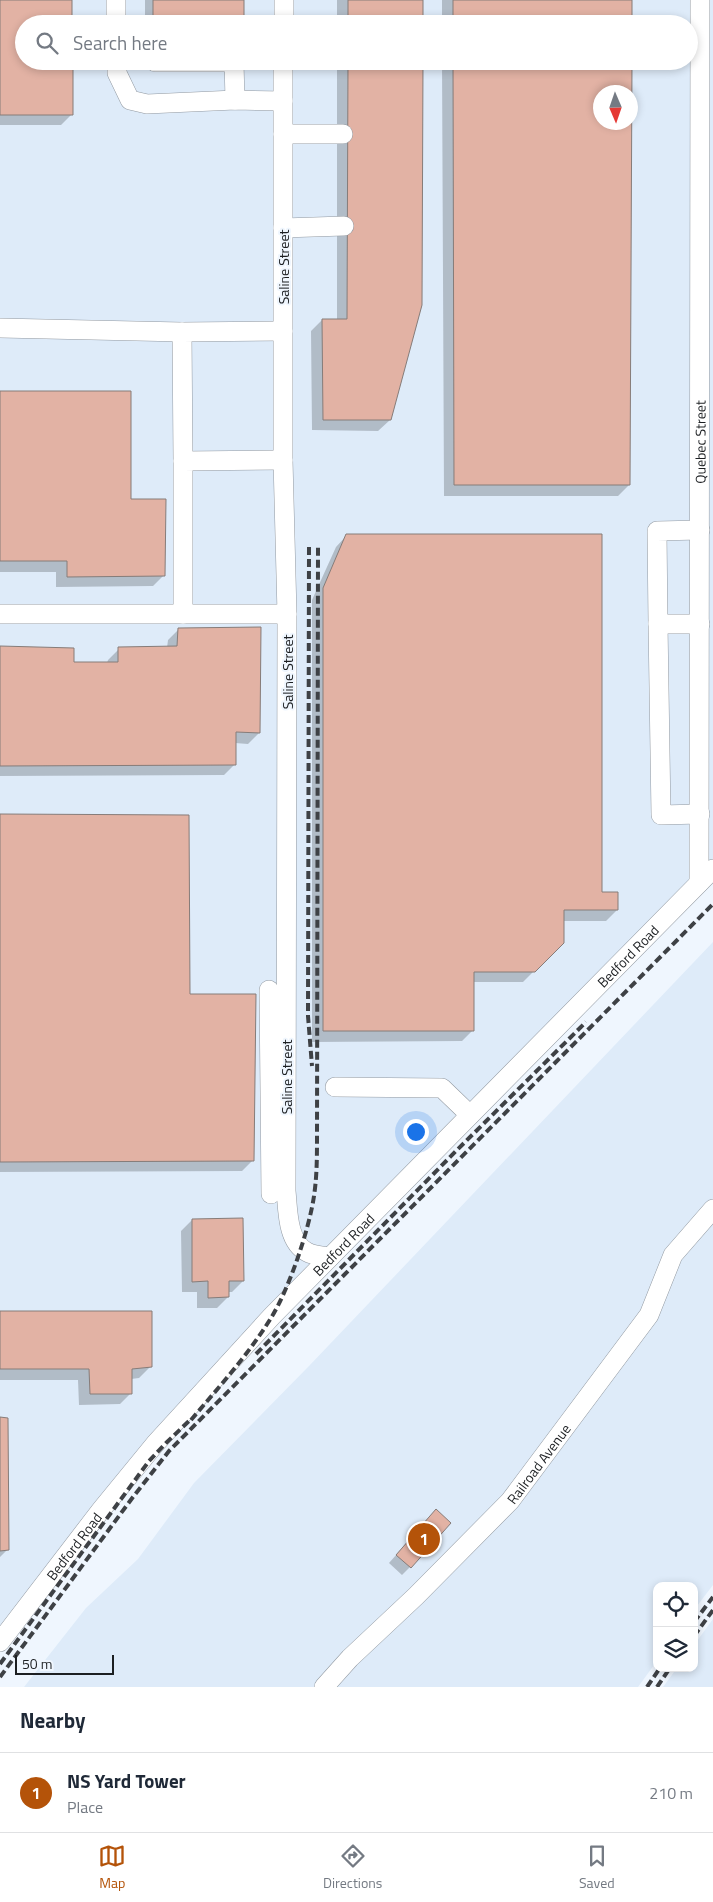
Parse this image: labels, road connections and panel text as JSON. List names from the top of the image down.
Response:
{
  "streets": {
    "street": [
      "Saline Street",
      "Quebec Street",
      "Bedford Road",
      "Railroad Avenue"
    ]
  },
  "crossings": [
    ["Saline Street", "Bedford Road"],
    ["Quebec Street", "Bedford Road"]
  ],
  "scale_bar": "50 m",
  "north": "bottom",
  "page": {
    "search": "Search here",
    "pins": "1",
    "scale": "50 m",
    "heading": "Nearby",
    "list": [
      {
        "mark": "1",
        "name": "NS Yard Tower",
        "note": "Place",
        "value": "210 m"
      }
    ],
    "nav": ["Map", "Directions", "Saved"]
  }
}
